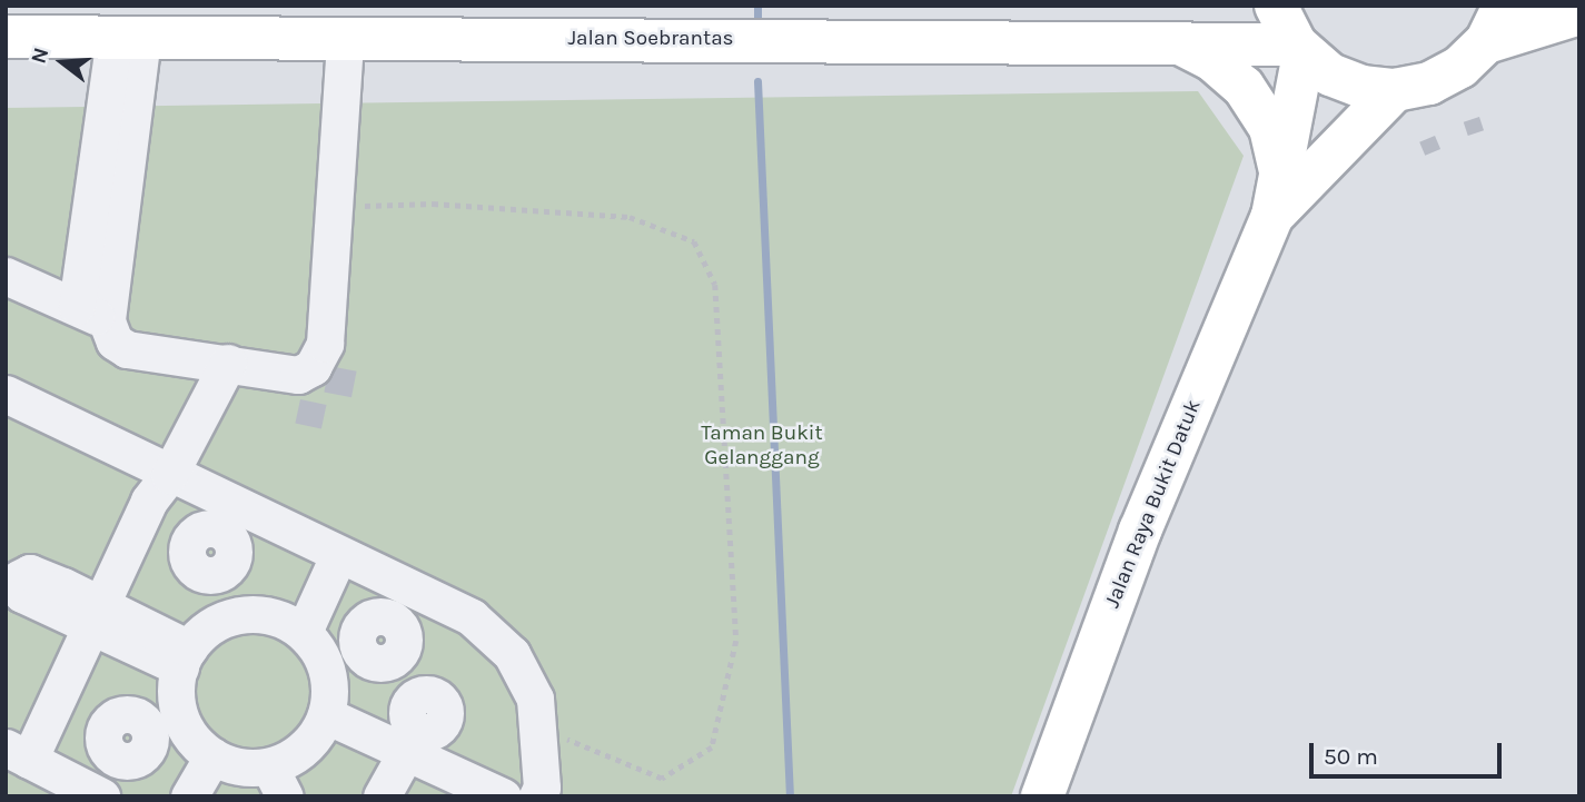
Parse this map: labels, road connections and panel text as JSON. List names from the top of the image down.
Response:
{
  "streets": {
    "main road": ["Jalan Soebrantas", "Jalan Raya Bukit Datuk"]
  },
  "crossings": [
    ["Jalan Soebrantas", "Jalan Raya Bukit Datuk"]
  ],
  "parks": ["Taman Bukit Gelanggang"],
  "scale_bar": "50 m",
  "north": "left"
}
